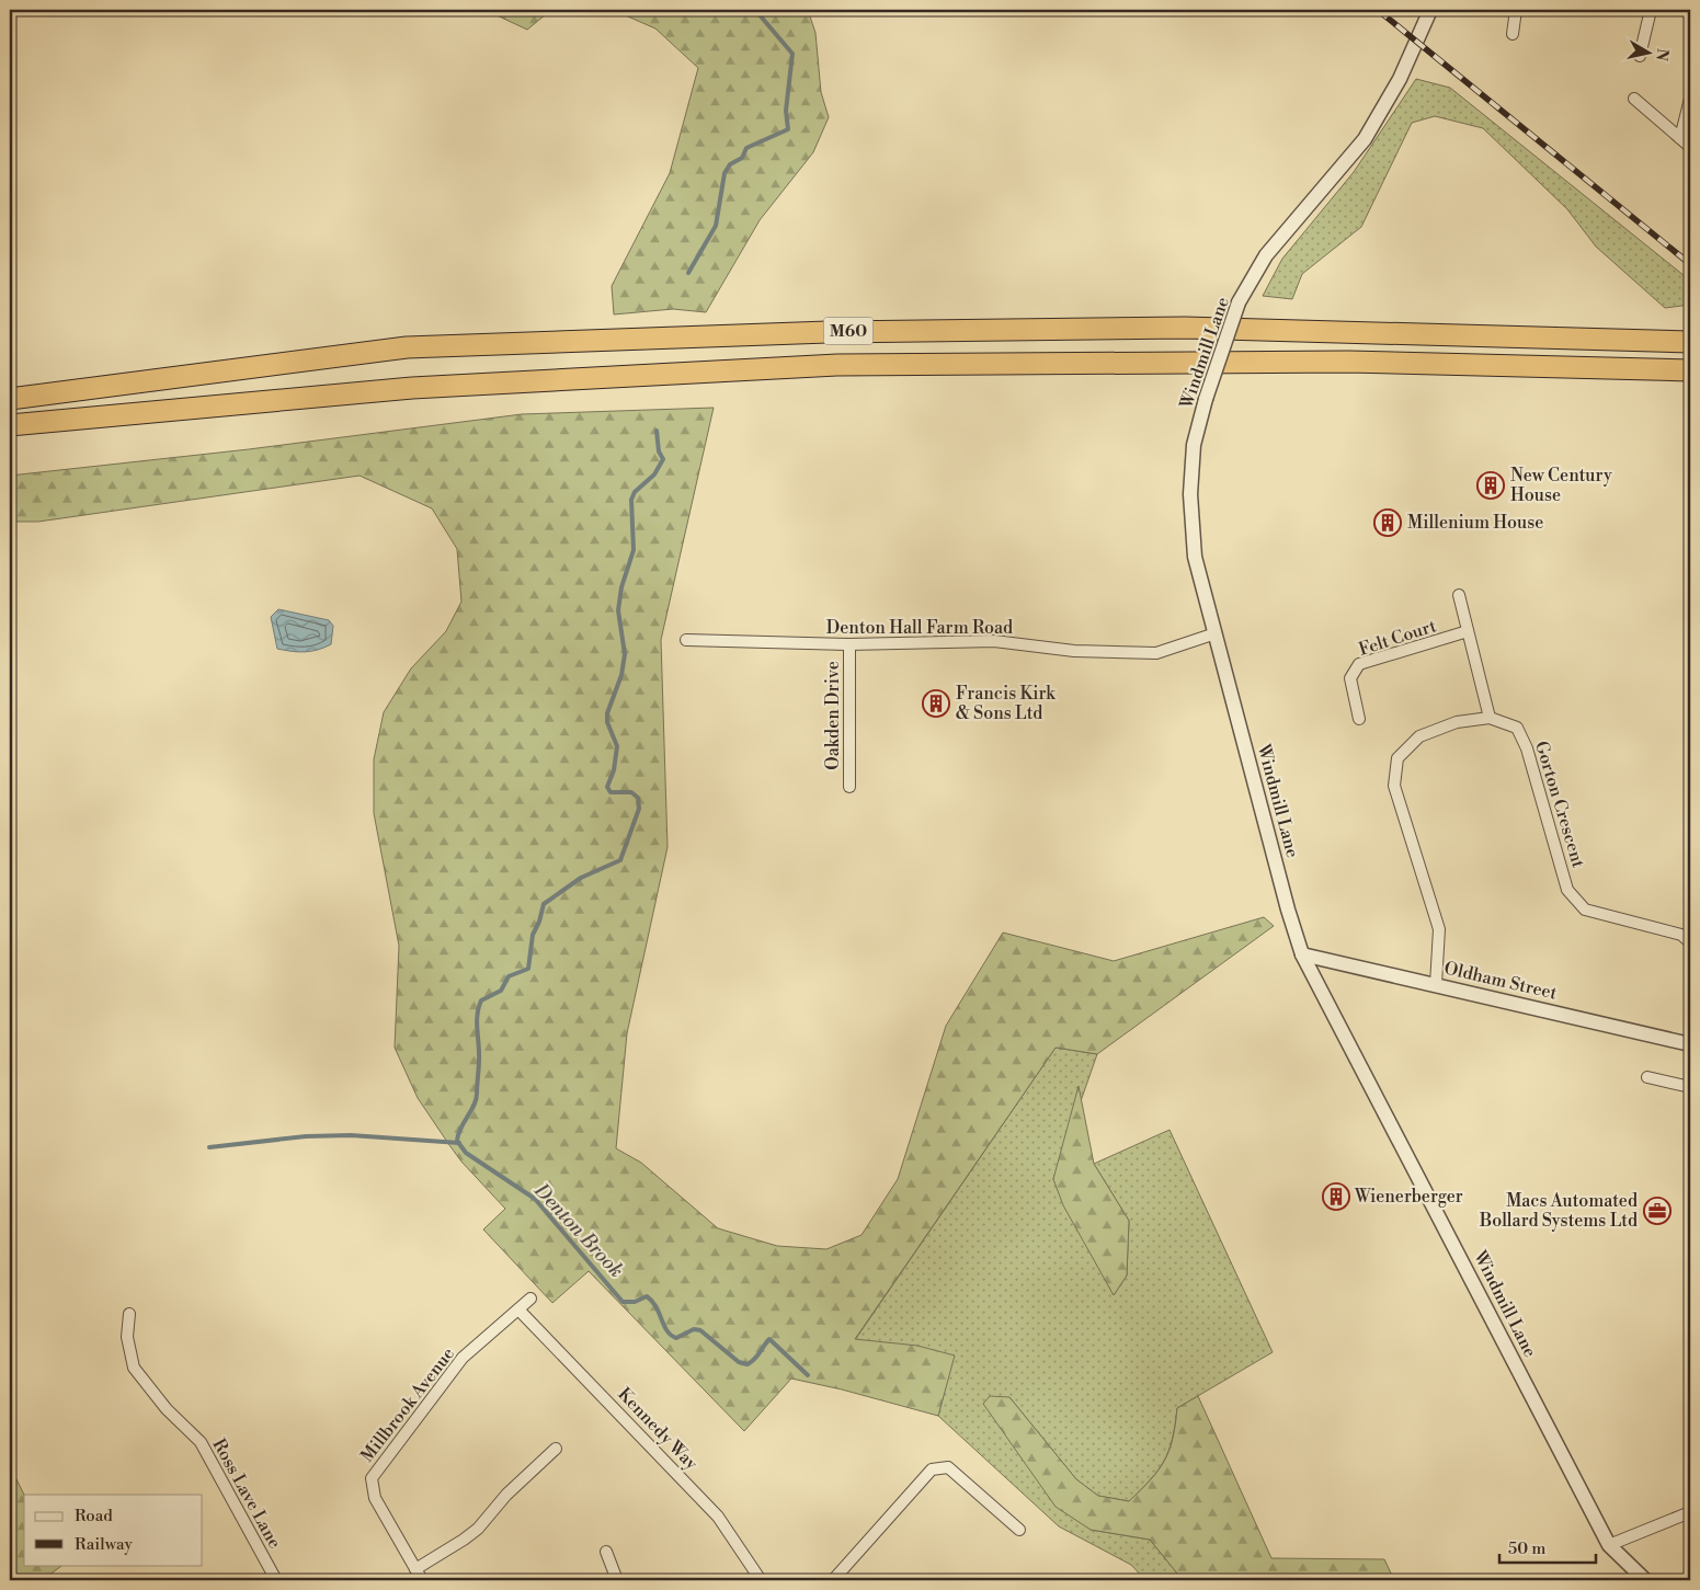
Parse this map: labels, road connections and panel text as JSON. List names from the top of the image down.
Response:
{
  "streets": {
    "highway": ["M60"],
    "street": [
      "Windmill Lane",
      "Denton Hall Farm Road",
      "Felt Court",
      "Oakden Drive",
      "Gorton Crescent",
      "Oldham Street",
      "Millbrook Avenue",
      "Kennedy Way",
      "Ross Lave Lane"
    ]
  },
  "crossings": [
    ["Windmill Lane", "Denton Hall Farm Road"],
    ["Windmill Lane", "Oldham Street"],
    ["Denton Hall Farm Road", "Oakden Drive"],
    ["Gorton Crescent", "Oldham Street"],
    ["Millbrook Avenue", "Kennedy Way"]
  ],
  "water": ["Denton Brook"],
  "places": {
    "building": [
      "New Century House",
      "Millenium House",
      "Francis Kirk & Sons Ltd",
      "Wienerberger"
    ],
    "office": ["Macs Automated Bollard Systems Ltd"]
  },
  "legend": ["Road", "Railway"],
  "scale_bar": "50 m",
  "north": "right"
}
